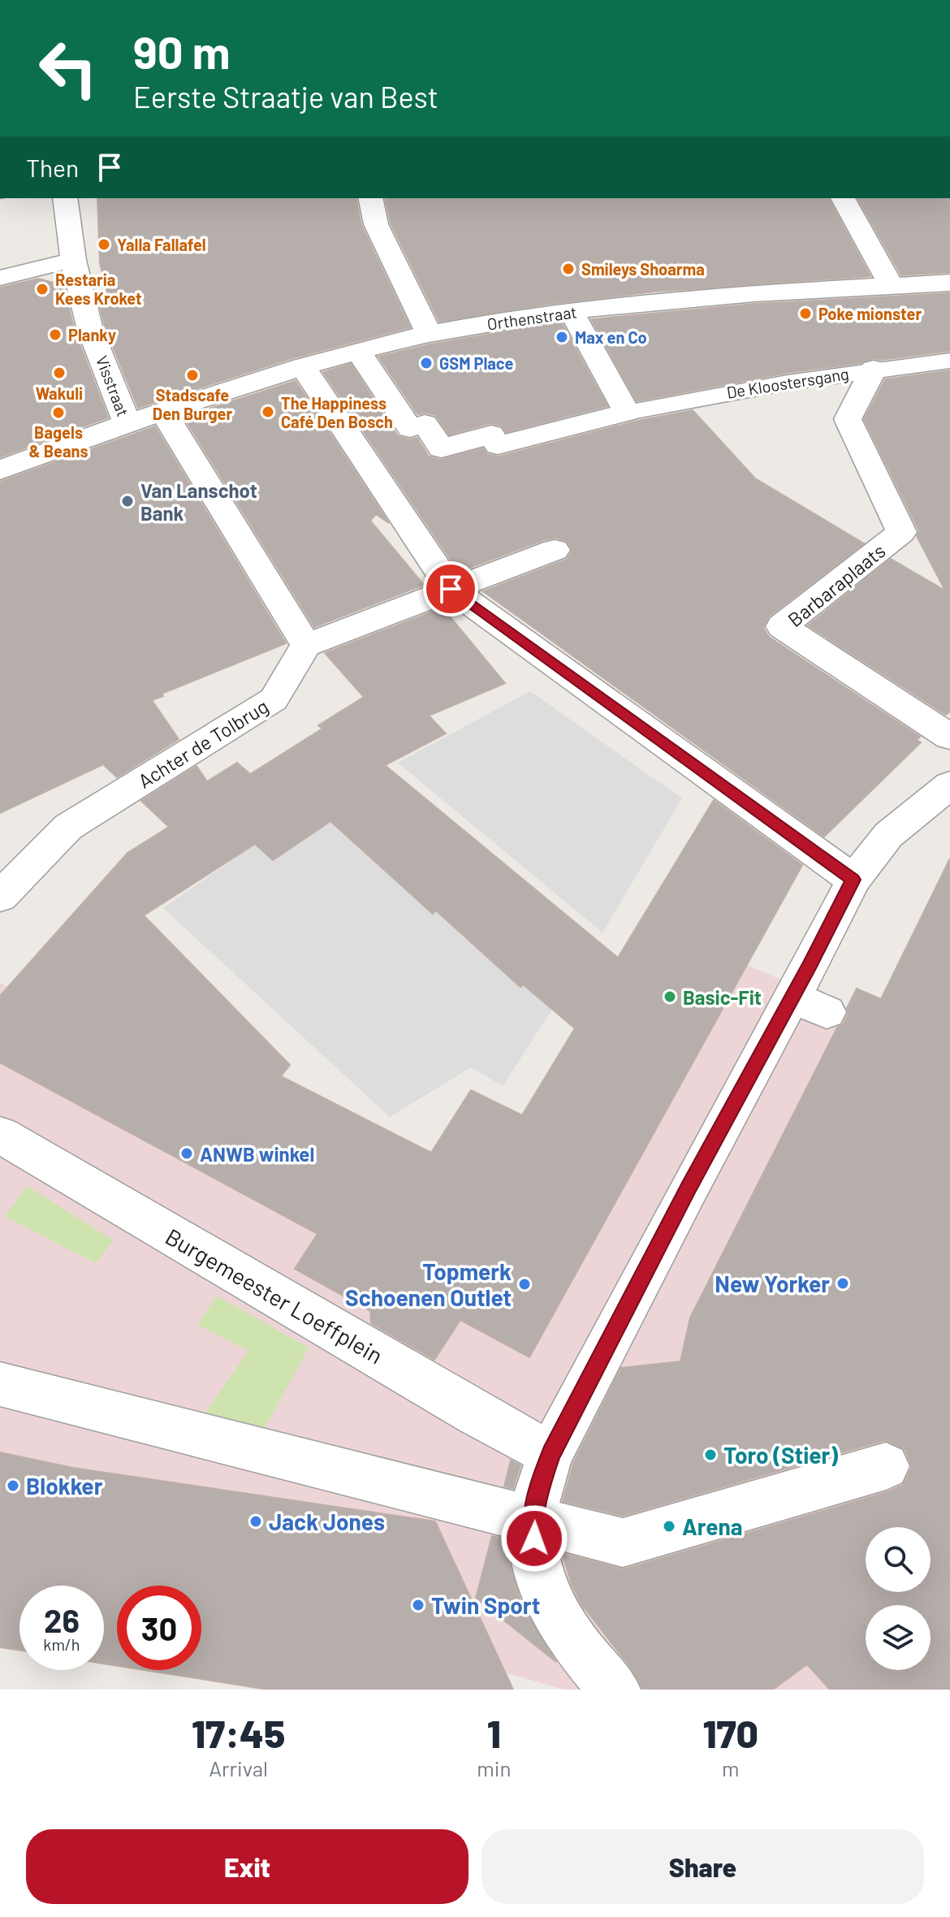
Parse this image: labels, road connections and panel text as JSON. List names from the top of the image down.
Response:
{
  "streets": {
    "street": [
      "Orthenstraat",
      "Visstraat",
      "Barbaraplaats",
      "Achter de Tolbrug",
      "Burgemeester Loeffplein"
    ],
    "lane": ["De Kloostersgang"]
  },
  "crossings": [
    ["Orthenstraat", "Visstraat"],
    ["De Kloostersgang", "Barbaraplaats"]
  ],
  "places": [
    "Yalla Fallafel",
    "Smileys Shoarma",
    "Restaria Kees Kroket",
    "Poke mionster",
    "Planky",
    "Max en Co",
    "GSM Place",
    "Wakuli",
    "Stadscafe Den Burger",
    "The Happiness Café Den Bosch",
    "Bagels & Beans",
    "Van Lanschot Bank",
    "Basic-Fit",
    "ANWB winkel",
    "New Yorker",
    "Topmerk Schoenen Outlet",
    "Toro (Stier)",
    "Blokker",
    "Jack Jones",
    "Arena",
    "Twin Sport"
  ],
  "page": {
    "turn": ["90 m", "Eerste Straatje van Best"],
    "then": "Then",
    "speed": "26 km/h",
    "limit": "30",
    "eta": [
      "17:45",
      "Arrival",
      "1",
      "min",
      "170",
      "m"
    ],
    "buttons": ["Exit", "Share"]
  }
}
